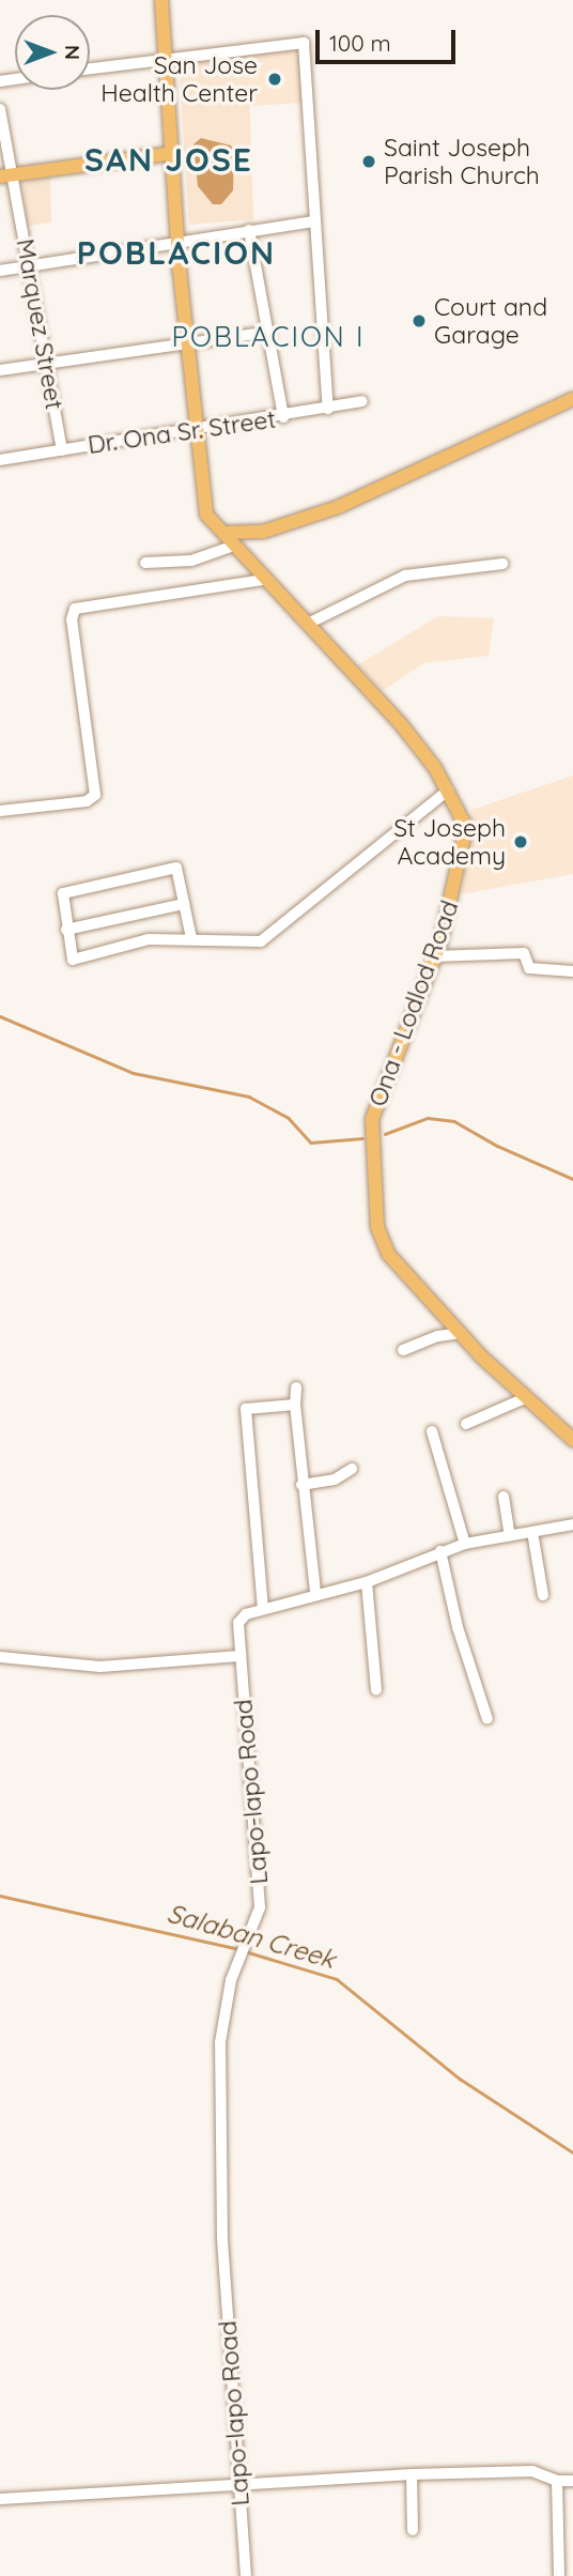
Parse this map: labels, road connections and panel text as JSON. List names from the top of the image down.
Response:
{
  "streets": {
    "main road": ["Ona - Lodlod Road"],
    "street": ["Marquez Street", "Dr. Ona Sr. Street", "Lapo-lapo Road"]
  },
  "crossings": [
    ["Marquez Street", "Dr. Ona Sr. Street"],
    ["Dr. Ona Sr. Street", "Ona - Lodlod Road"]
  ],
  "districts": ["SAN JOSE", "POBLACION", "POBLACION I"],
  "water": ["Salaban Creek"],
  "places": [
    "San Jose Health Center",
    "Saint Joseph Parish Church",
    "Court and Garage",
    "St Joseph Academy"
  ],
  "scale_bar": "100 m",
  "north": "right"
}
